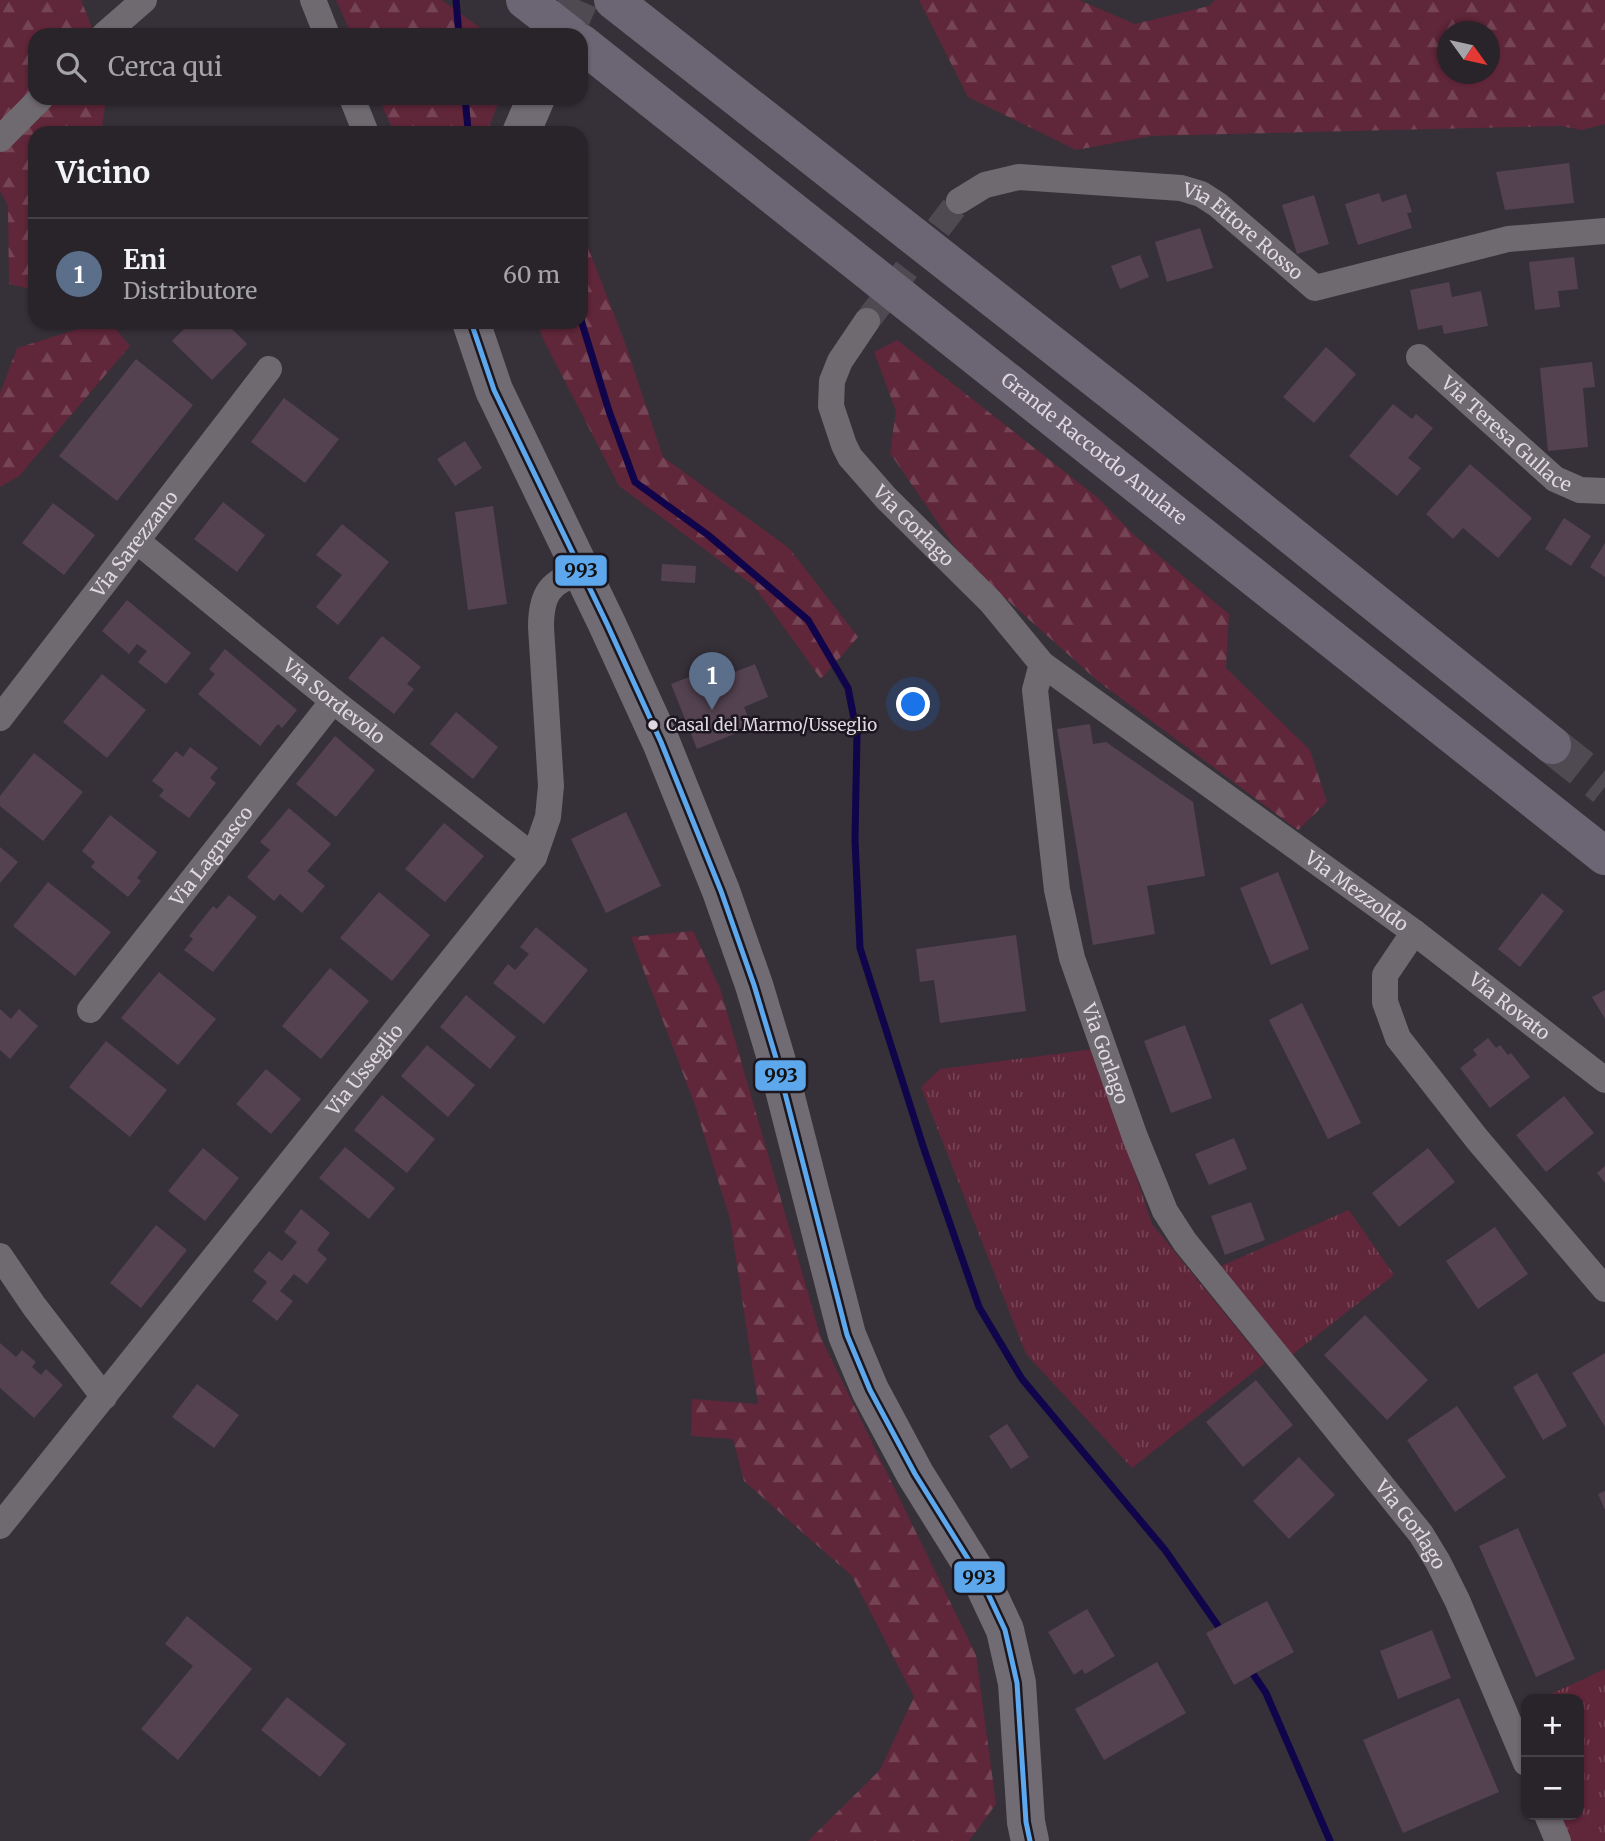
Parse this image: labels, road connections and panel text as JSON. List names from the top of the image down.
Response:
{
  "streets": {
    "highway": ["Grande Raccordo Anulare"],
    "street": [
      "Via Ettore Rosso",
      "Via Teresa Gullace",
      "Via Gorlago",
      "Via Sarezzano",
      "Via Sordevolo",
      "Via Lagnasco",
      "Via Mezzoldo",
      "Via Rovato",
      "Via Usseglio"
    ]
  },
  "crossings": [
    ["Via Gorlago", "Via Mezzoldo"],
    ["Via Sarezzano", "Via Sordevolo"],
    ["Via Sordevolo", "Via Lagnasco"],
    ["Via Sordevolo", "Via Usseglio"],
    ["Via Mezzoldo", "Via Rovato"]
  ],
  "places": ["Casal del Marmo/Usseglio"],
  "lines": ["transit line 993"],
  "north": "bottom right",
  "page": {
    "search": "Cerca qui",
    "heading": "Vicino",
    "list": [
      {
        "mark": "1",
        "name": "Eni",
        "note": "Distributore",
        "value": "60 m"
      }
    ],
    "pins": "1",
    "map_buttons": ["+", "−"]
  }
}
